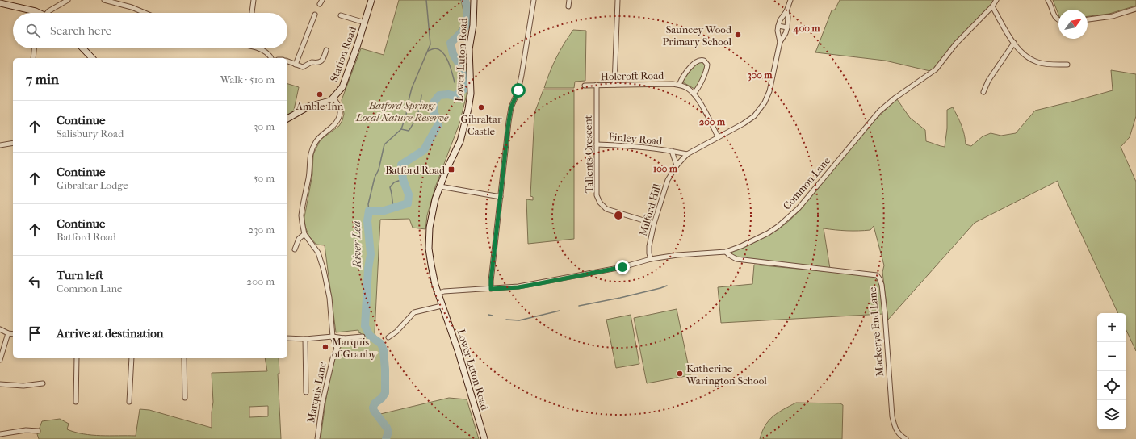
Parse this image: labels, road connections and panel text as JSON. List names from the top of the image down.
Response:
{
  "streets": {
    "main road": ["Station Road", "Lower Luton Road"],
    "street": [
      "Holcroft Road",
      "Finley Road",
      "Tallents Crescent",
      "Common Lane",
      "Milford Hill",
      "Mackerye End Lane",
      "Marquis Lane"
    ]
  },
  "crossings": [
    ["Lower Luton Road", "Common Lane"],
    ["Holcroft Road", "Tallents Crescent"],
    ["Holcroft Road", "Milford Hill"],
    ["Finley Road", "Tallents Crescent"],
    ["Finley Road", "Milford Hill"],
    ["Tallents Crescent", "Milford Hill"],
    ["Common Lane", "Milford Hill"],
    ["Common Lane", "Mackerye End Lane"]
  ],
  "water": ["River Lea"],
  "parks": ["Batford Springs Local Nature Reserve"],
  "places": {
    "other": [
      "Sauncey Wood Primary School",
      "Amble Inn",
      "Gibraltar Castle",
      "Marquis of Granby",
      "Katherine Warington School"
    ],
    "transit": ["Batford Road"]
  },
  "north": "top right",
  "page": {
    "search": "Search here",
    "heading": ["7 min", "Walk · 510 m"],
    "list": [
      ["Continue", "Salisbury Road", "30 m"],
      ["Continue", "Gibraltar Lodge", "50 m"],
      ["Continue", "Batford Road", "230 m"],
      ["Turn left", "Common Lane", "200 m"],
      "Arrive at destination"
    ],
    "map_buttons": ["+", "−"]
  },
  "rings": [
    "400 m",
    "300 m",
    "200 m",
    "100 m"
  ]
}
